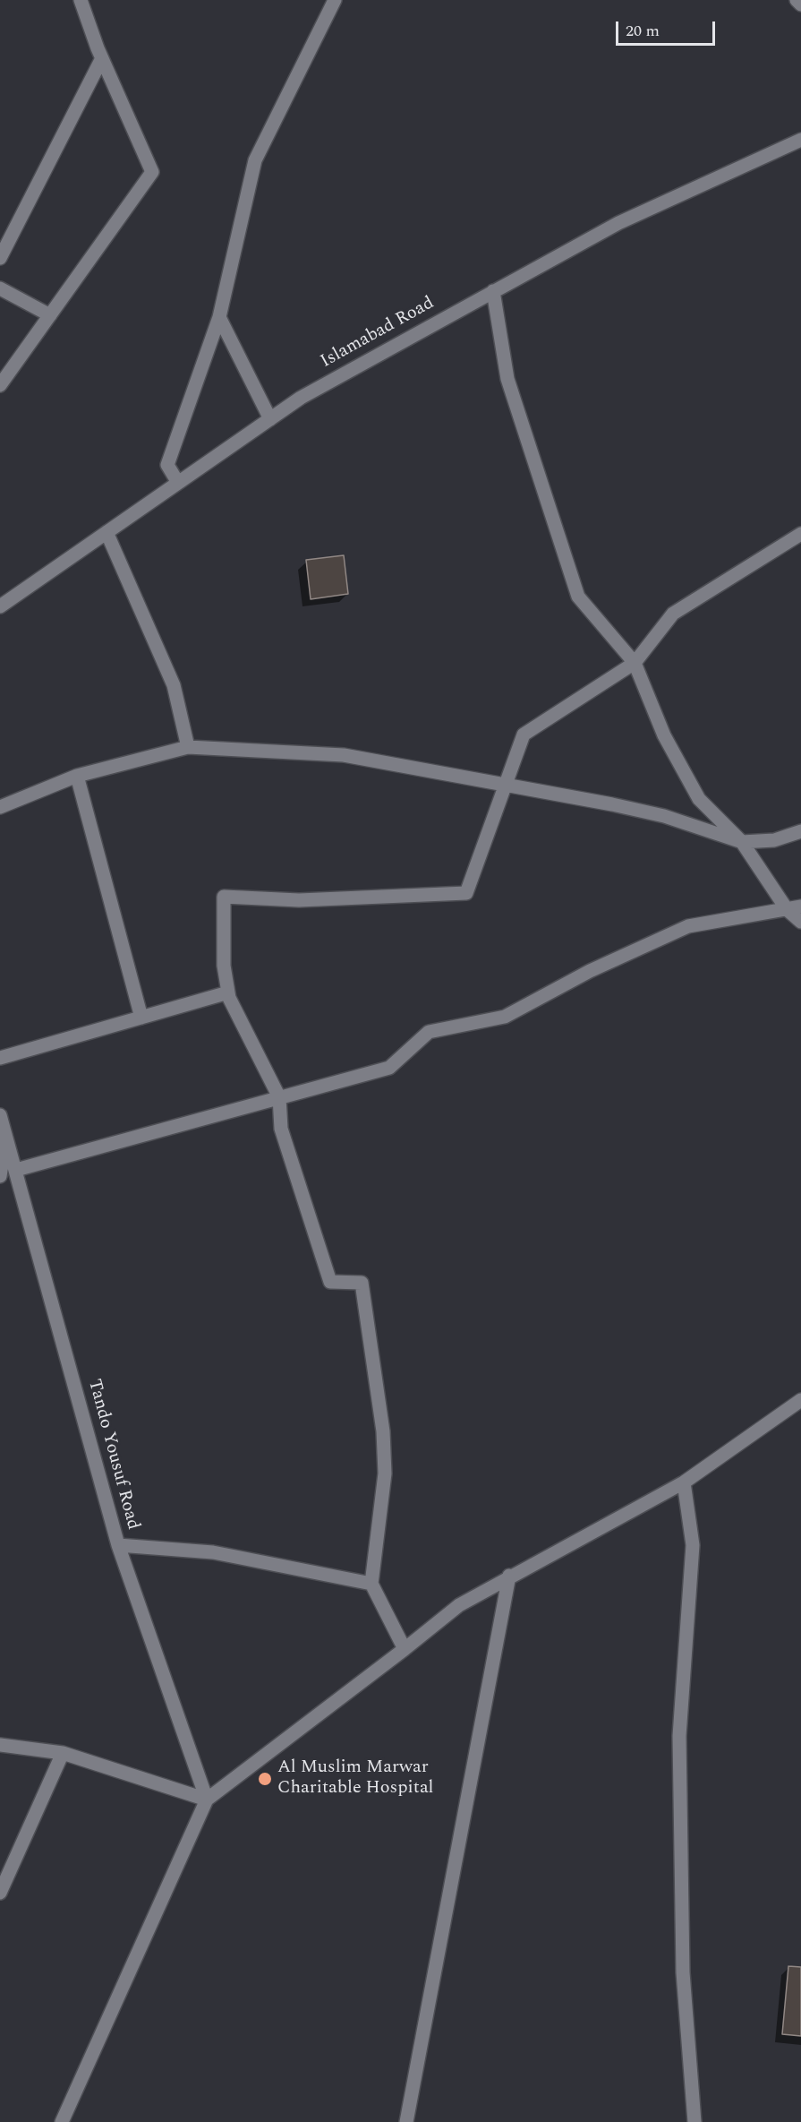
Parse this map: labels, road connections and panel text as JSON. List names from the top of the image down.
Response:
{
  "streets": {
    "street": ["Islamabad Road", "Tando Yousuf Road"]
  },
  "places": ["Al Muslim Marwar Charitable Hospital"],
  "scale_bar": "20 m"
}
